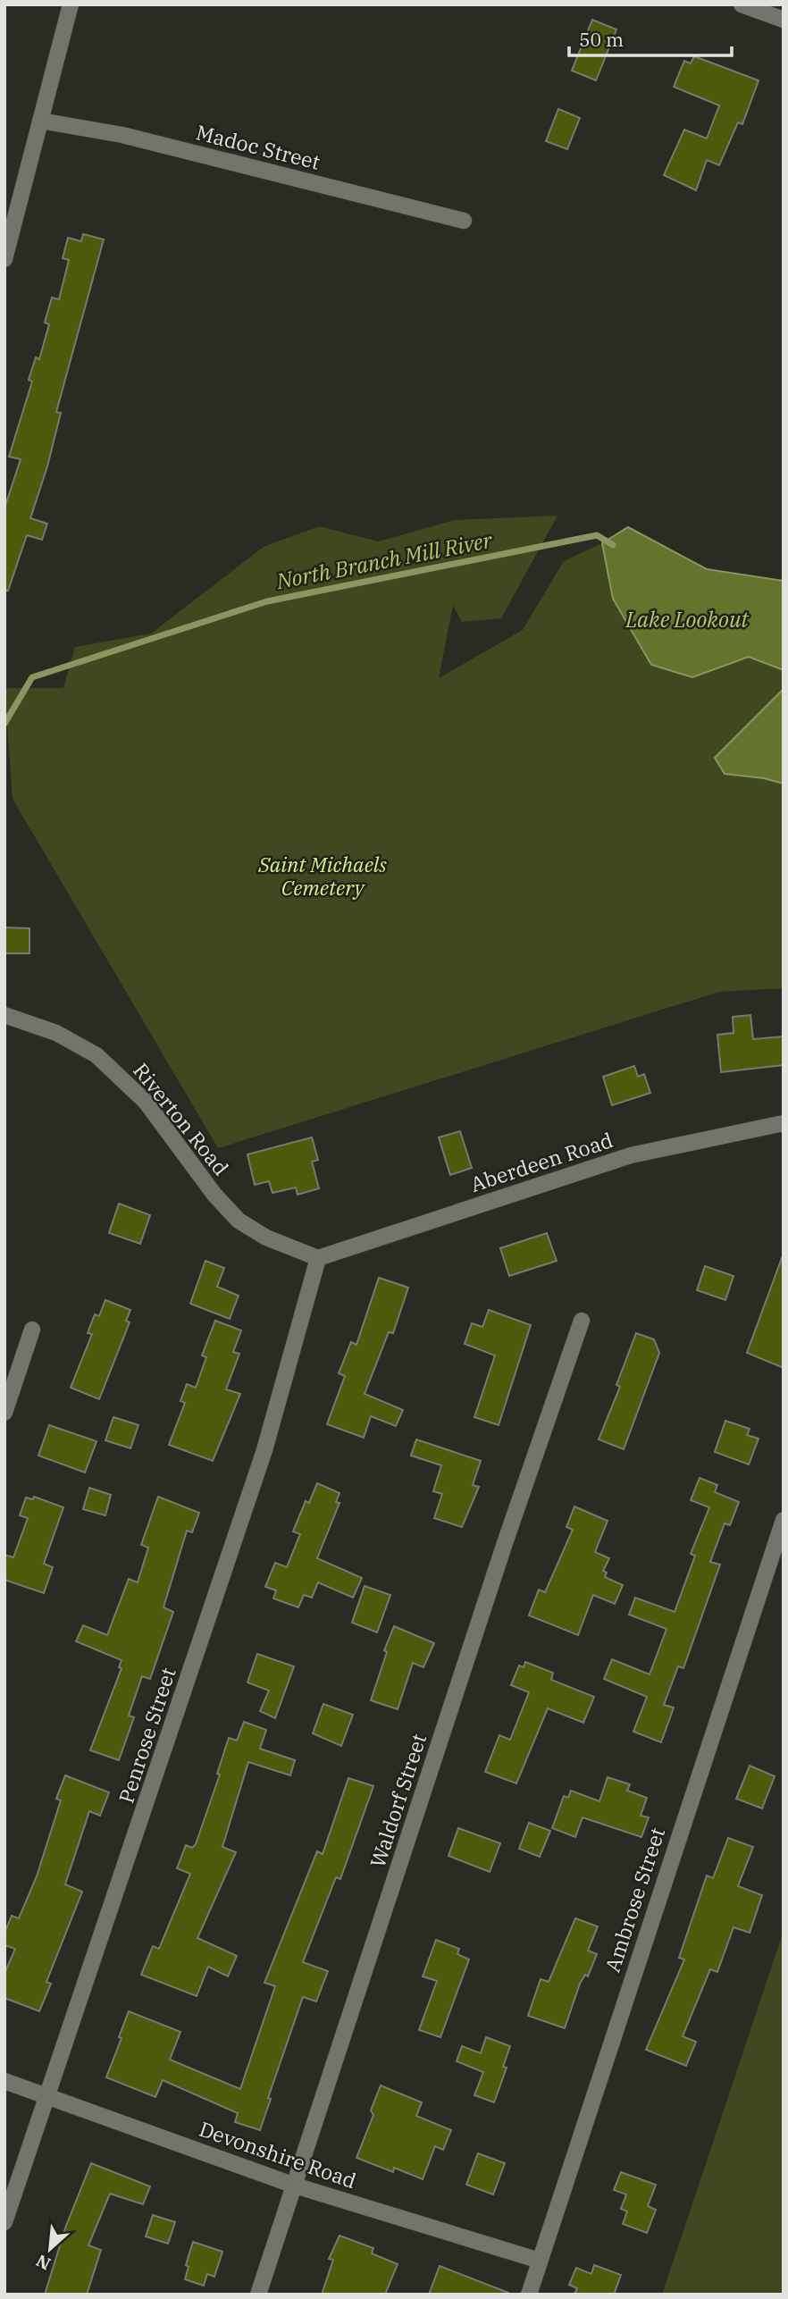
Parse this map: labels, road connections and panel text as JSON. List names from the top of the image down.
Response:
{
  "streets": {
    "street": [
      "Madoc Street",
      "Riverton Road",
      "Aberdeen Road",
      "Penrose Street",
      "Waldorf Street",
      "Ambrose Street",
      "Devonshire Road"
    ]
  },
  "crossings": [
    ["Riverton Road", "Aberdeen Road"],
    ["Riverton Road", "Penrose Street"],
    ["Aberdeen Road", "Penrose Street"],
    ["Penrose Street", "Devonshire Road"],
    ["Waldorf Street", "Devonshire Road"],
    ["Ambrose Street", "Devonshire Road"]
  ],
  "water": ["North Branch Mill River", "Lake Lookout"],
  "parks": ["Saint Michaels Cemetery"],
  "scale_bar": "50 m",
  "north": "bottom left"
}
